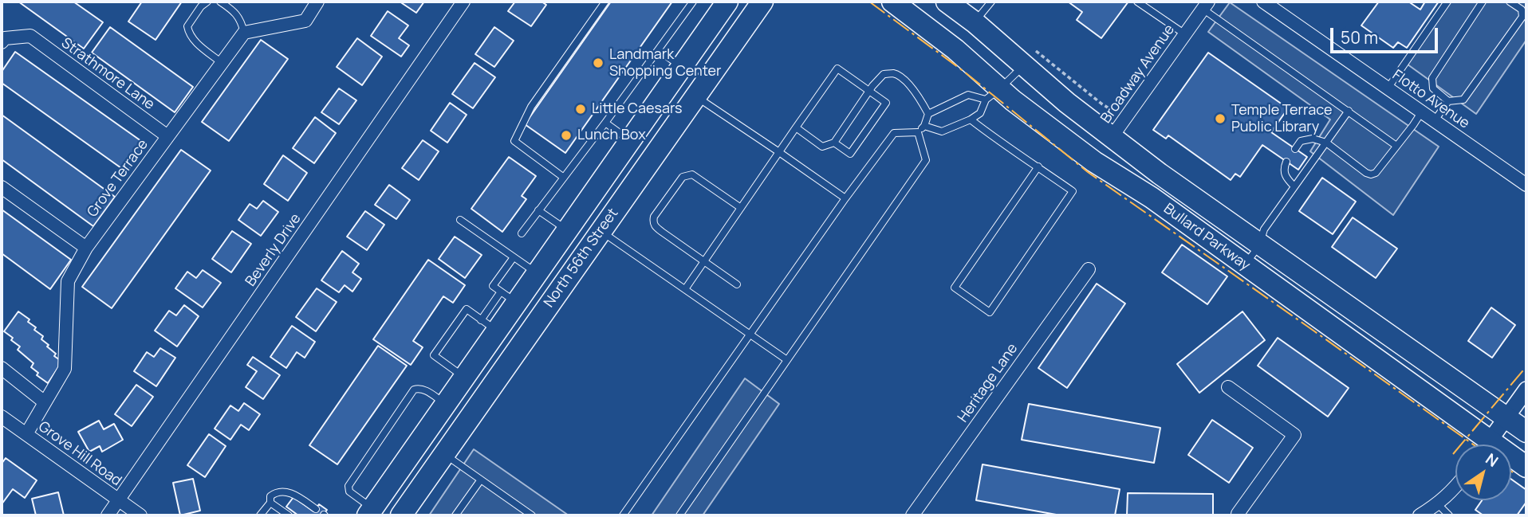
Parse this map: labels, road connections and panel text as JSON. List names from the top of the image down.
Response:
{
  "streets": {
    "main road": ["Bullard Parkway", "North 56th Street"],
    "street": [
      "Strathmore Lane",
      "Broadway Avenue",
      "Flotto Avenue",
      "Grove Terrace",
      "Beverly Drive",
      "Heritage Lane",
      "Grove Hill Road"
    ]
  },
  "crossings": [
    ["Strathmore Lane", "Grove Terrace"],
    ["Broadway Avenue", "Bullard Parkway"],
    ["Grove Terrace", "Grove Hill Road"],
    ["Beverly Drive", "Grove Hill Road"]
  ],
  "places": [
    "Landmark Shopping Center",
    "Little Caesars",
    "Temple Terrace Public Library",
    "Lunch Box"
  ],
  "scale_bar": "50 m",
  "north": "top right"
}
